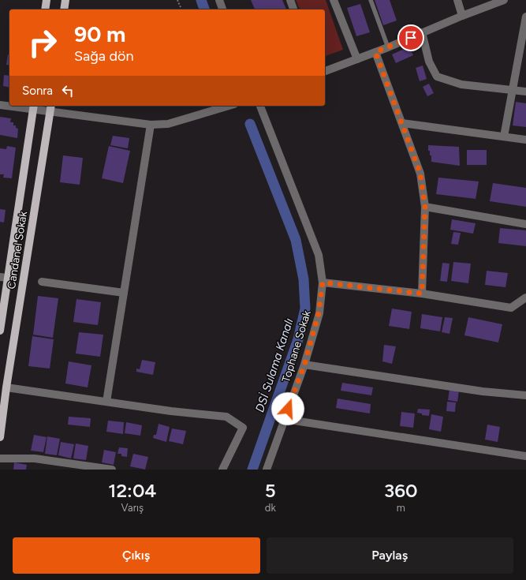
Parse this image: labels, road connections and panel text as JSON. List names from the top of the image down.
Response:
{
  "streets": {
    "main road": ["Candanel Sokak"],
    "street": ["Tophane Sokak"]
  },
  "water": ["DSİ Sulama Kanalı"],
  "page": {
    "turn": ["90 m", "Sağa dön"],
    "then": "Sonra",
    "eta": [
      "12:04",
      "Varış",
      "5",
      "dk",
      "360",
      "m"
    ],
    "buttons": ["Çıkış", "Paylaş"]
  }
}
